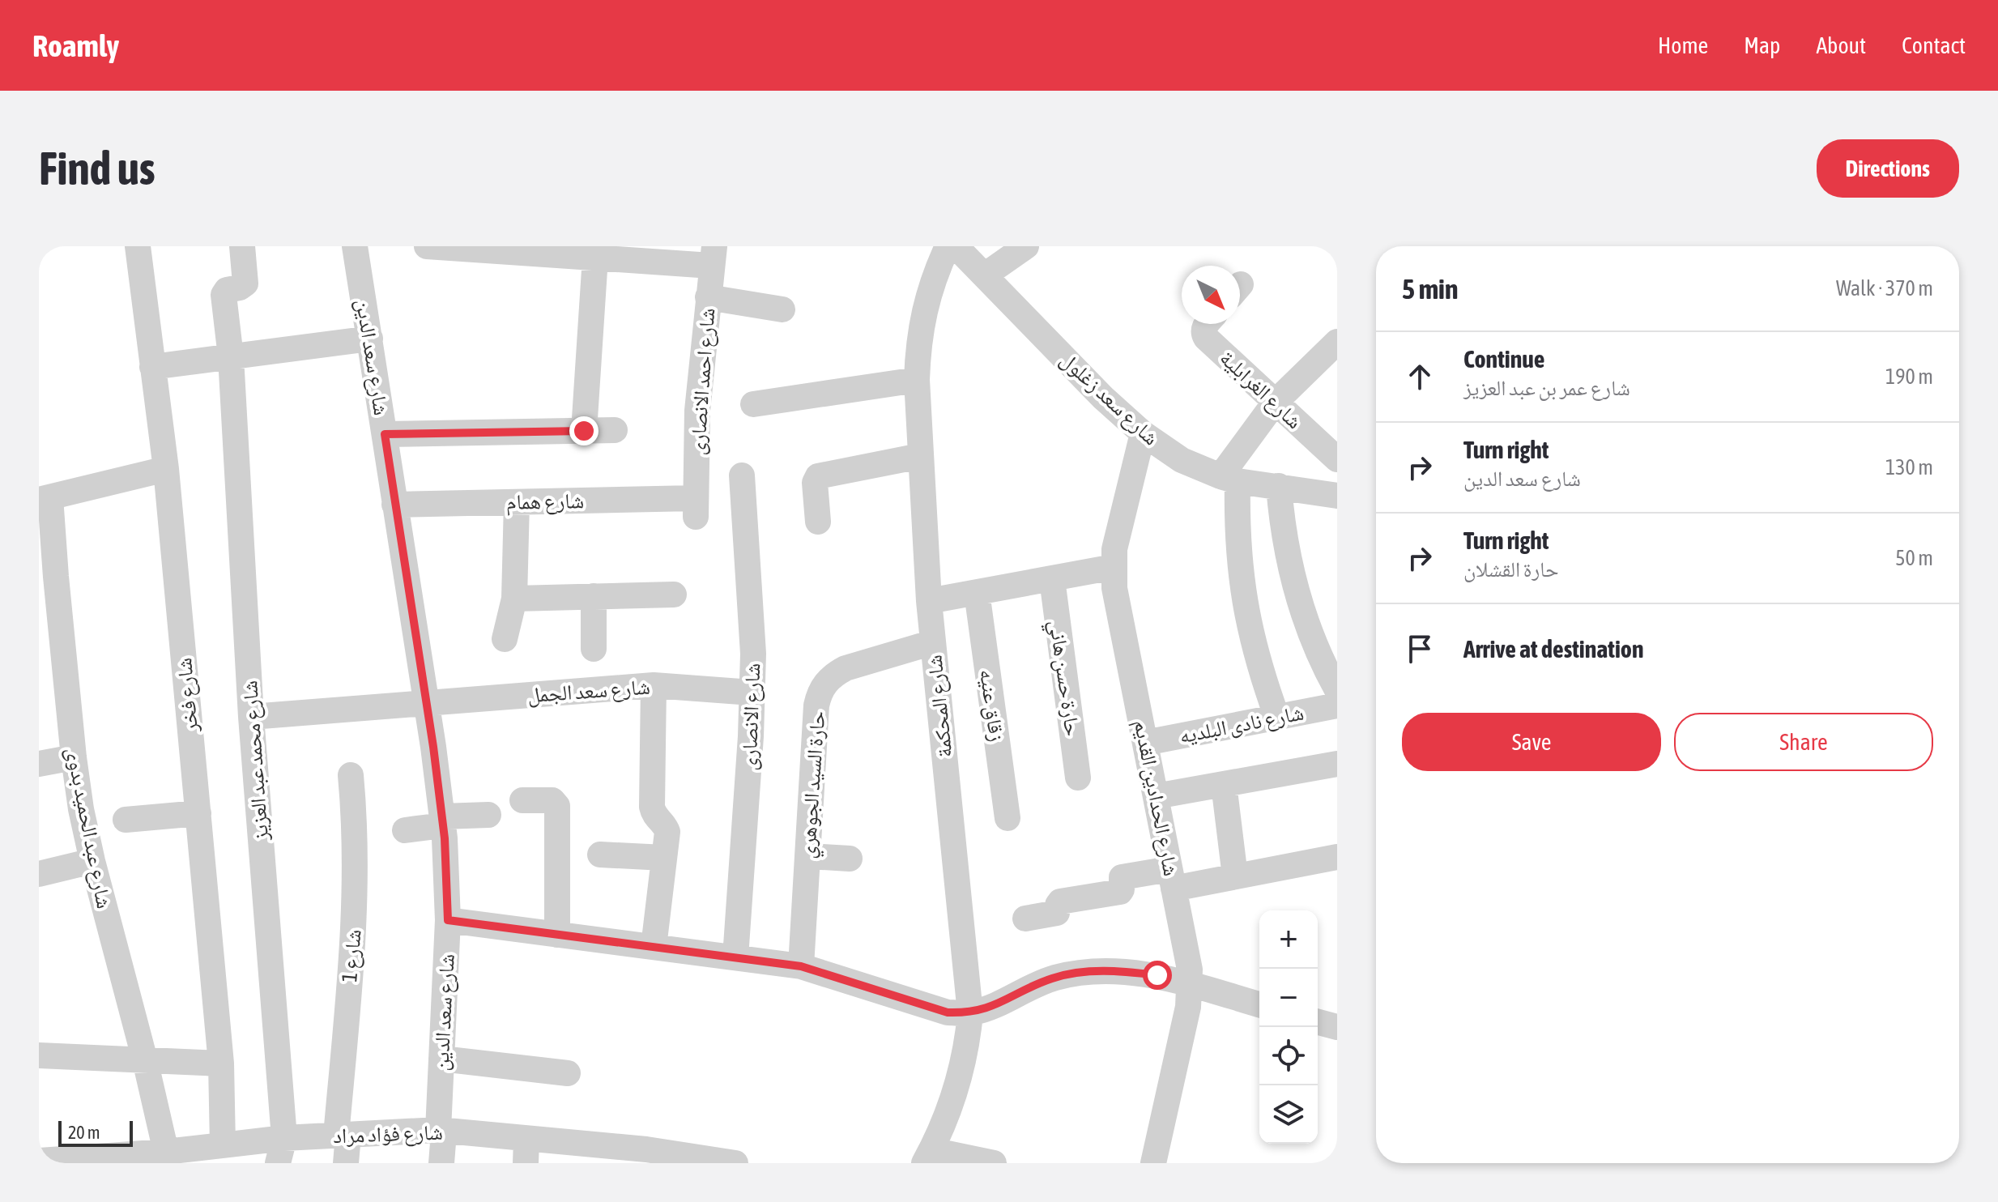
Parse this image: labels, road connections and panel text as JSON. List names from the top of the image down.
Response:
{
  "streets": {
    "street": [
      "شارع سعد الدين",
      "شارع احمد الانصارى",
      "شارع الغرابلية",
      "شارع سعد زغلول",
      "شارع همام",
      "حارة حسن هاني",
      "شارع سعد الجمل",
      "شارع فخر",
      "زقاق عنيه",
      "شارع المحكمة",
      "شارع الانصارى",
      "شارع نادى البلديه",
      "شارع محمد عبد العزيز",
      "حارة السيد الجوهري",
      "شارع الحدادين القديم",
      "شارع عبد الحميد بدوى",
      "شارع 1",
      "شارع فؤاد مراد"
    ]
  },
  "crossings": [
    ["شارع سعد الدين", "شارع همام"],
    ["شارع سعد الدين", "شارع سعد الجمل"],
    ["شارع سعد الدين", "شارع فؤاد مراد"],
    ["شارع احمد الانصارى", "شارع همام"],
    ["شارع سعد زغلول", "شارع الحدادين القديم"],
    ["شارع سعد الجمل", "شارع الانصارى"],
    ["شارع سعد الجمل", "شارع محمد عبد العزيز"],
    ["شارع فخر", "شارع فؤاد مراد"],
    ["شارع المحكمة", "حارة السيد الجوهري"],
    ["شارع نادى البلديه", "شارع الحدادين القديم"],
    ["شارع محمد عبد العزيز", "شارع فؤاد مراد"],
    ["شارع عبد الحميد بدوى", "شارع فؤاد مراد"],
    ["شارع 1", "شارع فؤاد مراد"]
  ],
  "scale_bar": "20 m",
  "north": "bottom right",
  "page": {
    "header": "Roamly",
    "nav": [
      "Home",
      "Map",
      "About",
      "Contact"
    ],
    "buttons": [
      "Directions",
      ["Save", "Share"]
    ],
    "title": "Find us",
    "heading": ["5 min", "Walk · 370 m"],
    "list": [
      ["Continue", "شارع عمر بن عبد العزيز", "190 m"],
      ["Turn right", "شارع سعد الدين", "130 m"],
      ["Turn right", "حارة القشلان", "50 m"],
      "Arrive at destination"
    ],
    "map_buttons": ["+", "−"],
    "scale": "20 m"
  }
}
